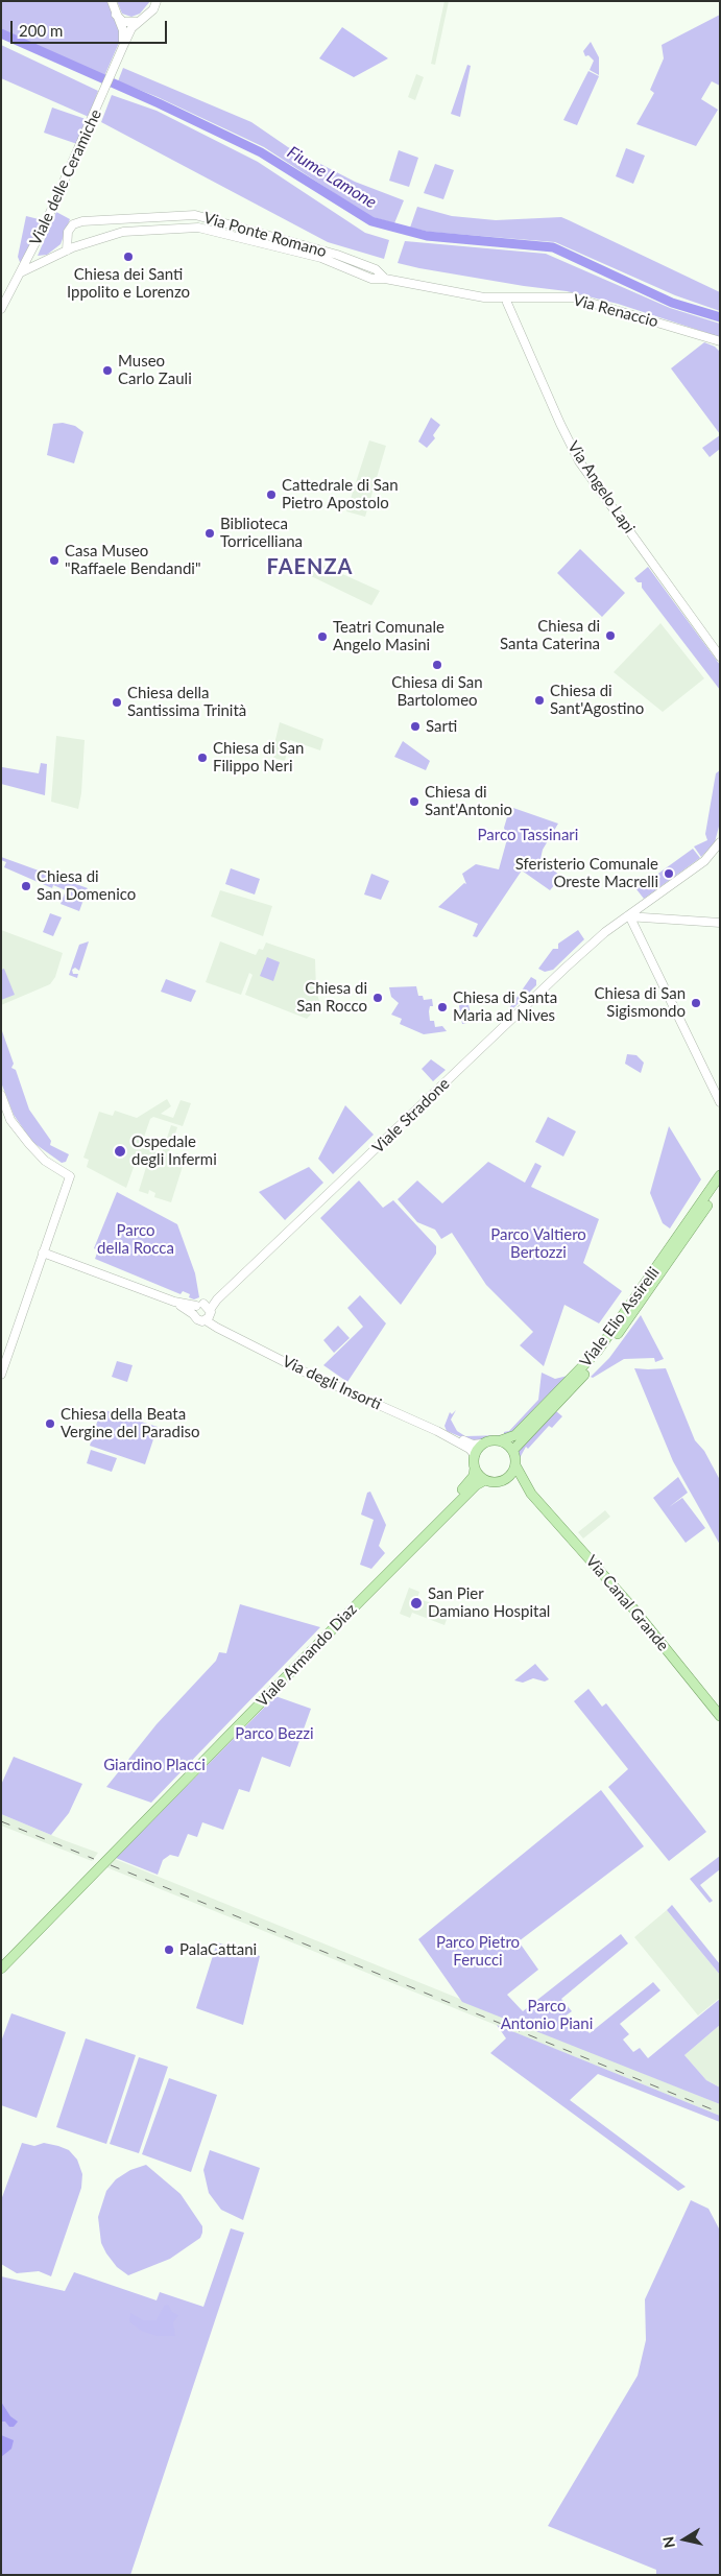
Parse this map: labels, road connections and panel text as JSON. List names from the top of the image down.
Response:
{
  "streets": {
    "main road": ["Viale Elio Assirelli", "Via Canal Grande", "Viale Armando Diaz"],
    "street": [
      "Viale delle Ceramiche",
      "Via Ponte Romano",
      "Via Renaccio",
      "Via Angelo Lapi",
      "Viale Stradone",
      "Via degli Insorti"
    ]
  },
  "crossings": [
    ["Via Ponte Romano", "Via Renaccio"],
    ["Via Renaccio", "Via Angelo Lapi"],
    ["Viale Stradone", "Via degli Insorti"],
    ["Viale Elio Assirelli", "Via degli Insorti"],
    ["Viale Elio Assirelli", "Via Canal Grande"],
    ["Viale Elio Assirelli", "Viale Armando Diaz"],
    ["Via degli Insorti", "Via Canal Grande"],
    ["Via degli Insorti", "Viale Armando Diaz"],
    ["Via Canal Grande", "Viale Armando Diaz"]
  ],
  "districts": ["FAENZA"],
  "water": ["Fiume Lamone"],
  "parks": [
    "Parco Tassinari",
    "Parco della Rocca",
    "Parco Valtiero Bertozzi",
    "Parco Bezzi",
    "Giardino Placci",
    "Parco Pietro Ferucci",
    "Parco Antonio Piani"
  ],
  "places": [
    "Chiesa dei Santi Ippolito e Lorenzo",
    "Museo Carlo Zauli",
    "Cattedrale di San Pietro Apostolo",
    "Biblioteca Torricelliana",
    "Casa Museo \"Raffaele Bendandi\"",
    "Chiesa di Santa Caterina",
    "Teatri Comunale Angelo Masini",
    "Chiesa di San Bartolomeo",
    "Chiesa di Sant'Agostino",
    "Chiesa della Santissima Trinità",
    "Sarti",
    "Chiesa di San Filippo Neri",
    "Chiesa di Sant'Antonio",
    "Sferisterio Comunale Oreste Macrelli",
    "Chiesa di San Domenico",
    "Chiesa di San Rocco",
    "Chiesa di San Sigismondo",
    "Chiesa di Santa Maria ad Nives",
    "Ospedale degli Infermi",
    "Chiesa della Beata Vergine del Paradiso",
    "San Pier Damiano Hospital",
    "PalaCattani"
  ],
  "scale_bar": "200 m",
  "north": "left"
}
